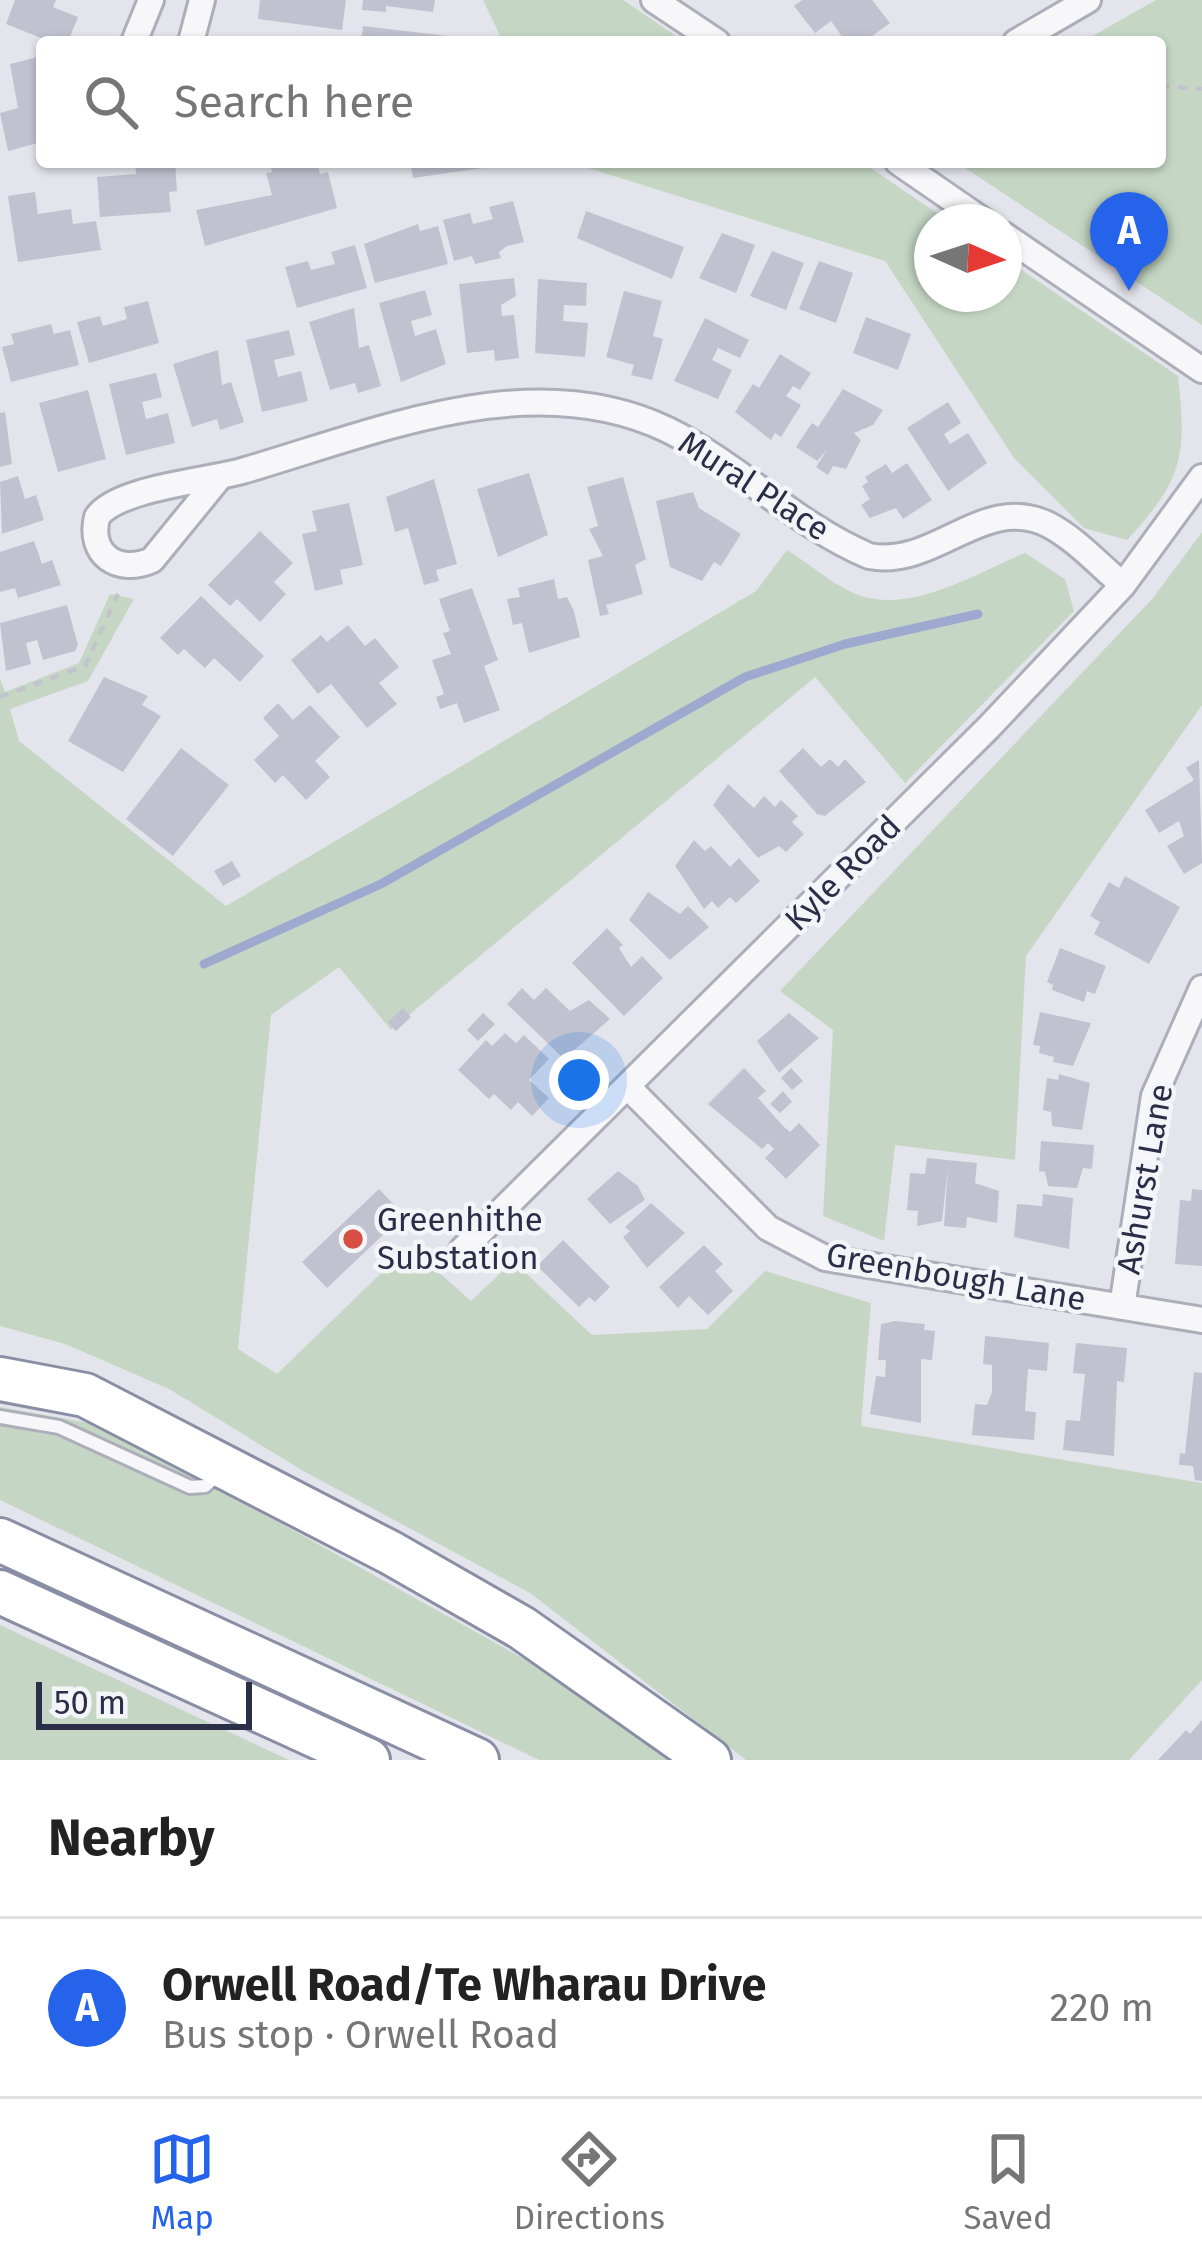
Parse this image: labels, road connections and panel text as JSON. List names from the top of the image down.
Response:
{
  "streets": {
    "street": [
      "Mural Place",
      "Kyle Road",
      "Ashurst Lane",
      "Greenbough Lane"
    ]
  },
  "crossings": [
    ["Mural Place", "Kyle Road"],
    ["Kyle Road", "Greenbough Lane"],
    ["Ashurst Lane", "Greenbough Lane"]
  ],
  "places": ["Greenhithe Substation"],
  "scale_bar": "50 m",
  "north": "right",
  "page": {
    "search": "Search here",
    "pins": "A",
    "scale": "50 m",
    "heading": "Nearby",
    "list": [
      {
        "mark": "A",
        "name": "Orwell Road/Te Wharau Drive",
        "note": "Bus stop · Orwell Road",
        "value": "220 m"
      }
    ],
    "nav": ["Map", "Directions", "Saved"]
  }
}
